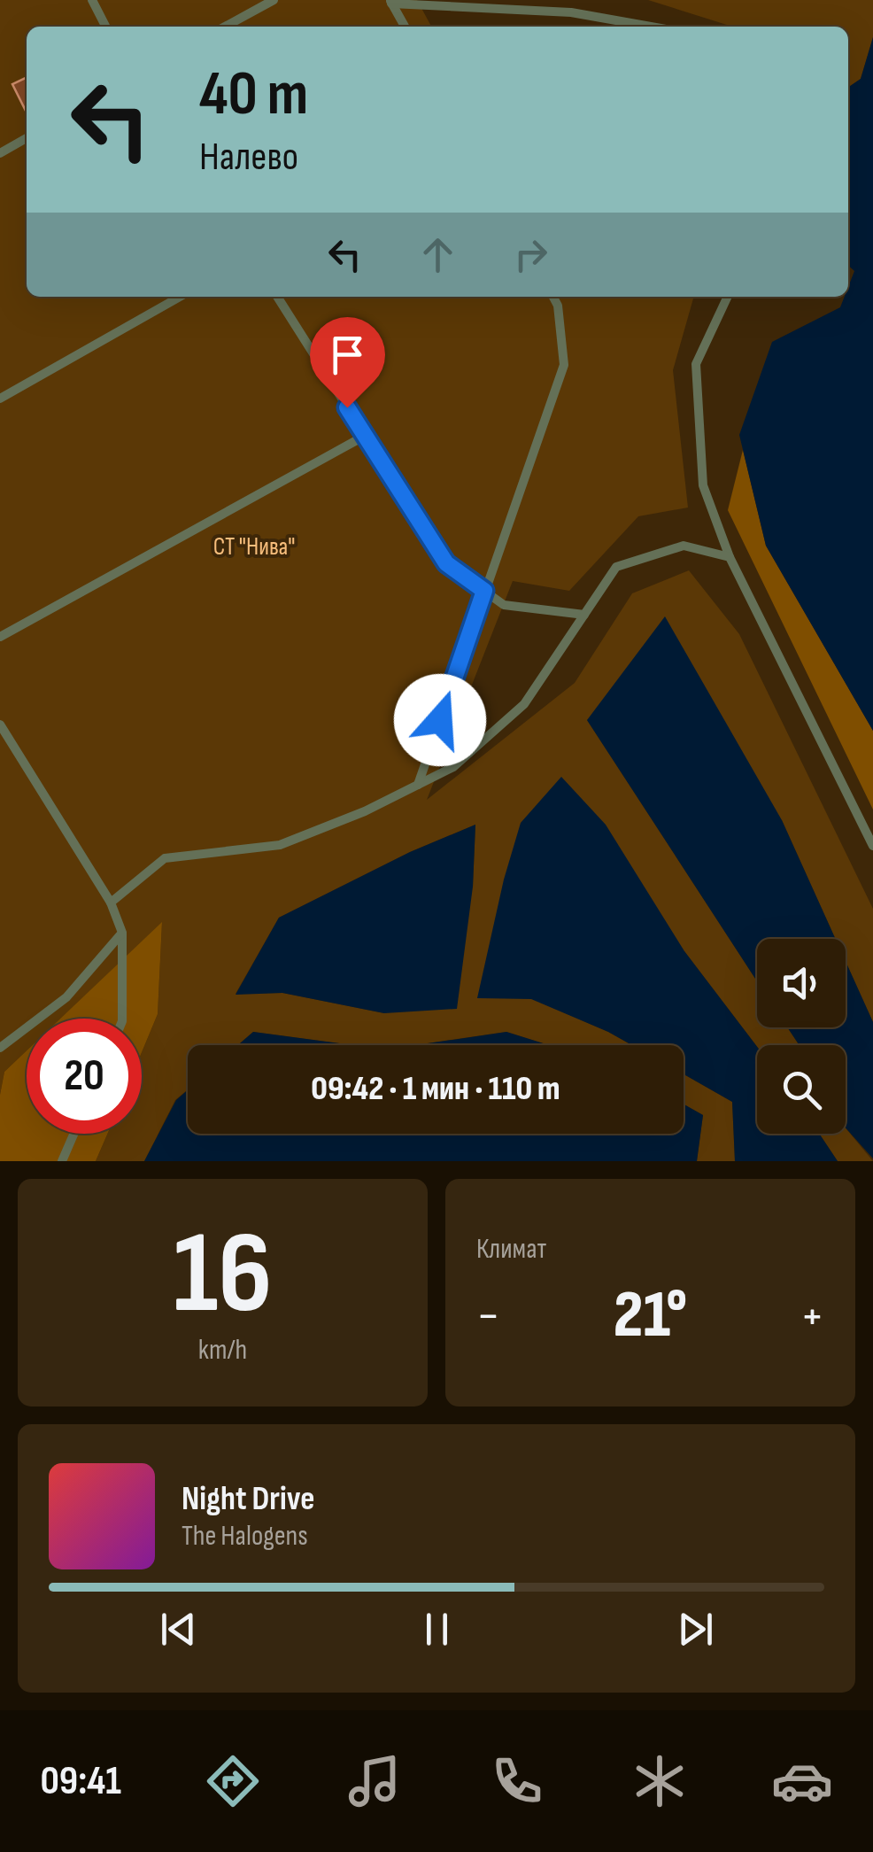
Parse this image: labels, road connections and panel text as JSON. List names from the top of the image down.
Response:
{
  "parks": ["СТ \"Нива\""],
  "page": {
    "turn": ["40 m", "Налево"],
    "limit": "20",
    "trip": "09:42 · 1 мин · 110 m",
    "tile": [
      ["16", "km/h"],
      "Климат"
    ],
    "heat": ["−", "21°", "+"],
    "song": ["Night Drive", "The Halogens"],
    "tabs": "09:41"
  }
}
